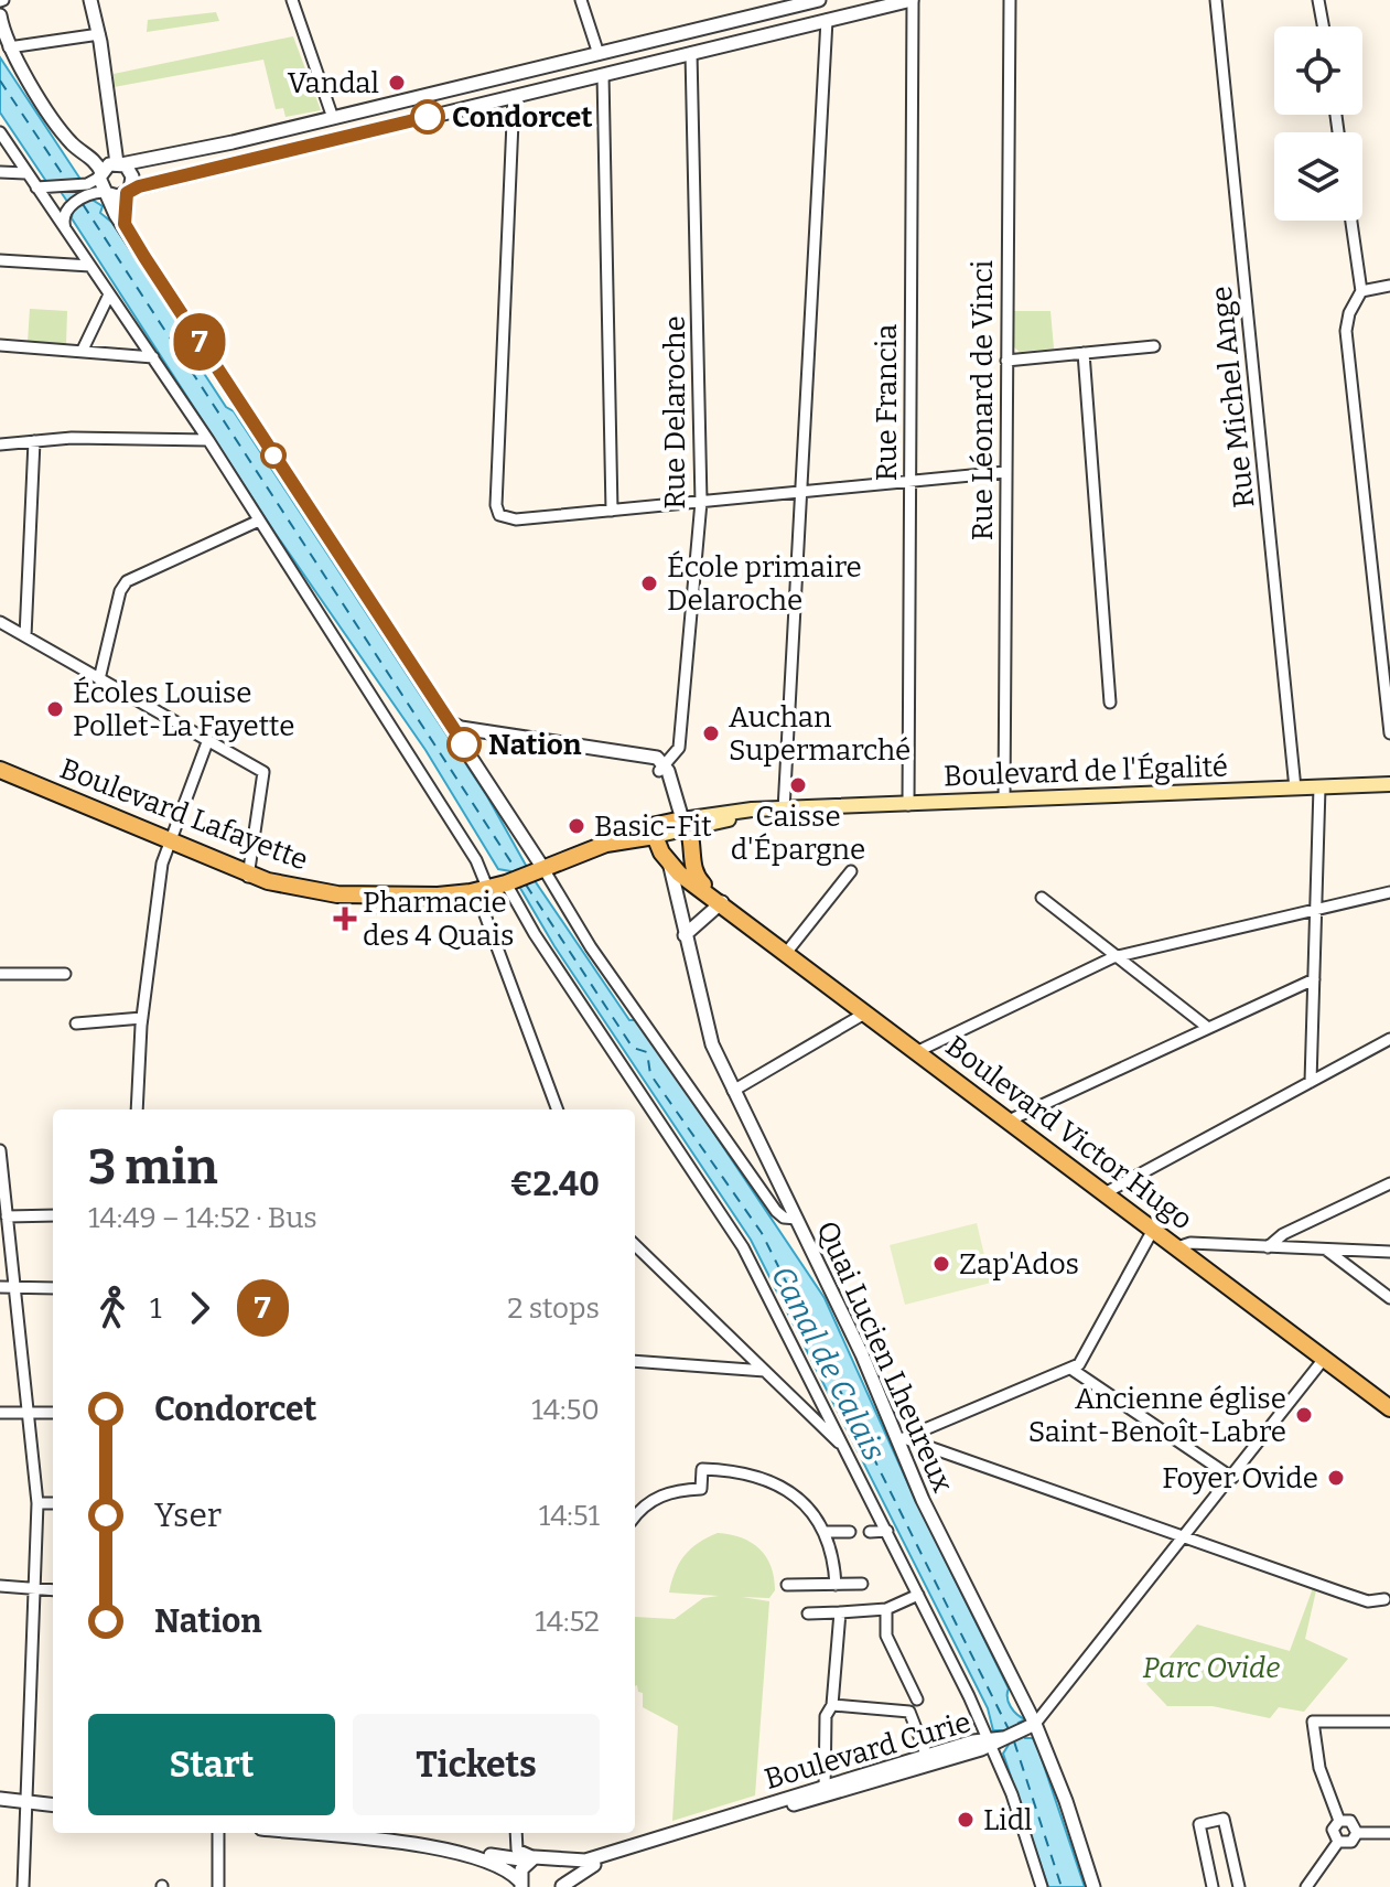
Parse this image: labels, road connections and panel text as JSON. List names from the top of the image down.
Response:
{
  "streets": {
    "main road": ["Boulevard de l'Égalité", "Boulevard Lafayette", "Boulevard Victor Hugo"],
    "street": [
      "Rue Michel Ange",
      "Rue Léonard de Vinci",
      "Rue Francia",
      "Rue Delaroche",
      "Quai Lucien Lheureux",
      "Boulevard Curie"
    ]
  },
  "crossings": [
    ["Rue Michel Ange", "Boulevard de l'Égalité"],
    ["Rue Léonard de Vinci", "Boulevard de l'Égalité"],
    ["Rue Francia", "Boulevard de l'Égalité"],
    ["Boulevard de l'Égalité", "Boulevard Lafayette"],
    ["Boulevard de l'Égalité", "Boulevard Victor Hugo"],
    ["Boulevard de l'Égalité", "Quai Lucien Lheureux"],
    ["Boulevard Lafayette", "Quai Lucien Lheureux"],
    ["Quai Lucien Lheureux", "Boulevard Curie"]
  ],
  "water": ["Canal de Calais"],
  "parks": ["Parc Ovide"],
  "places": {
    "other": [
      "Vandal",
      "Condorcet",
      "École primaire Delaroche",
      "Écoles Louise Pollet-La Fayette",
      "Auchan Supermarché",
      "Nation",
      "Caisse d'Épargne",
      "Basic-Fit",
      "Zap'Ados",
      "Ancienne église Saint-Benoît-Labre",
      "Foyer Ovide",
      "Lidl"
    ],
    "health": ["Pharmacie des 4 Quais"]
  },
  "lines": ["bus line 7"],
  "page": {
    "on_map": "7",
    "heading": ["3 min", "14:49 – 14:52 · Bus", "€2.40"],
    "legs": ["1", "7", "2 stops"],
    "list": [
      {
        "name": "Condorcet",
        "value": "14:50"
      },
      {
        "name": "Yser",
        "value": "14:51"
      },
      {
        "name": "Nation",
        "value": "14:52"
      }
    ],
    "buttons": ["Start", "Tickets"]
  }
}
